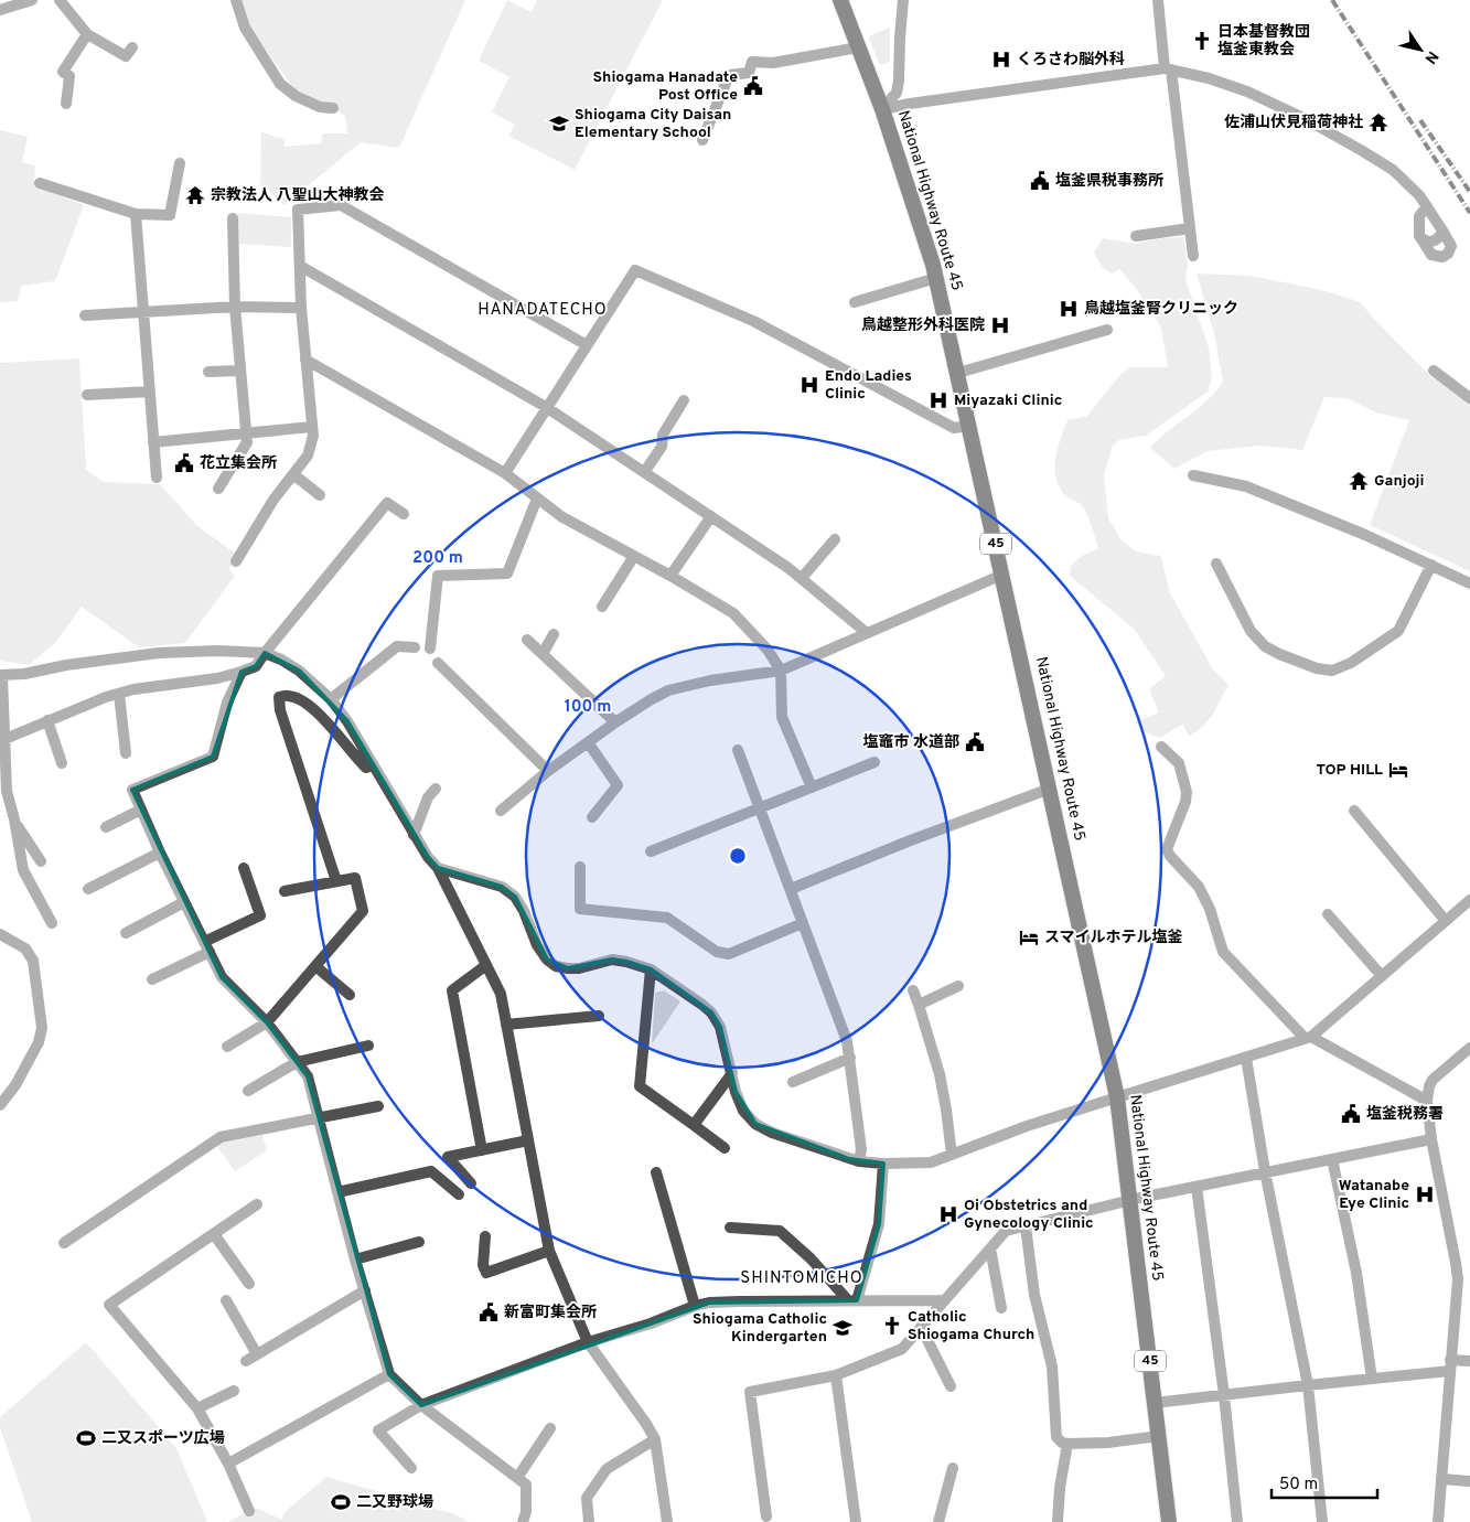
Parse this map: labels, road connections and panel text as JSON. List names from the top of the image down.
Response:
{
  "streets": {
    "highway": ["National Highway Route 45", "45"]
  },
  "districts": ["HANADATECHO", "SHINTOMICHO"],
  "places": {
    "church": ["日本基督教団 塩釜東教会", "Catholic Shiogama Church"],
    "hospital": [
      "くろさわ脳外科",
      "鳥越塩釜腎クリニック",
      "鳥越整形外科医院",
      "Endo Ladies Clinic",
      "Miyazaki Clinic",
      "Watanabe Eye Clinic",
      "Oi Obstetrics and Gynecology Clinic"
    ],
    "public building": [
      "Shiogama Hanadate Post Office",
      "塩釜県税事務所",
      "花立集会所",
      "塩竈市 水道部",
      "塩釜税務署",
      "新富町集会所"
    ],
    "temple": ["佐浦山伏見稲荷神社", "宗教法人 八聖山大神教会", "Ganjoji"],
    "school or university": ["Shiogama City Daisan Elementary School", "Shiogama Catholic Kindergarten"],
    "hotel": ["TOP HILL", "スマイルホテル塩釜"],
    "sports": ["二又スポーツ広場", "二又野球場"]
  },
  "scale_bar": "50 m",
  "north": "bottom right",
  "rings": ["200 m", "100 m"]
}
